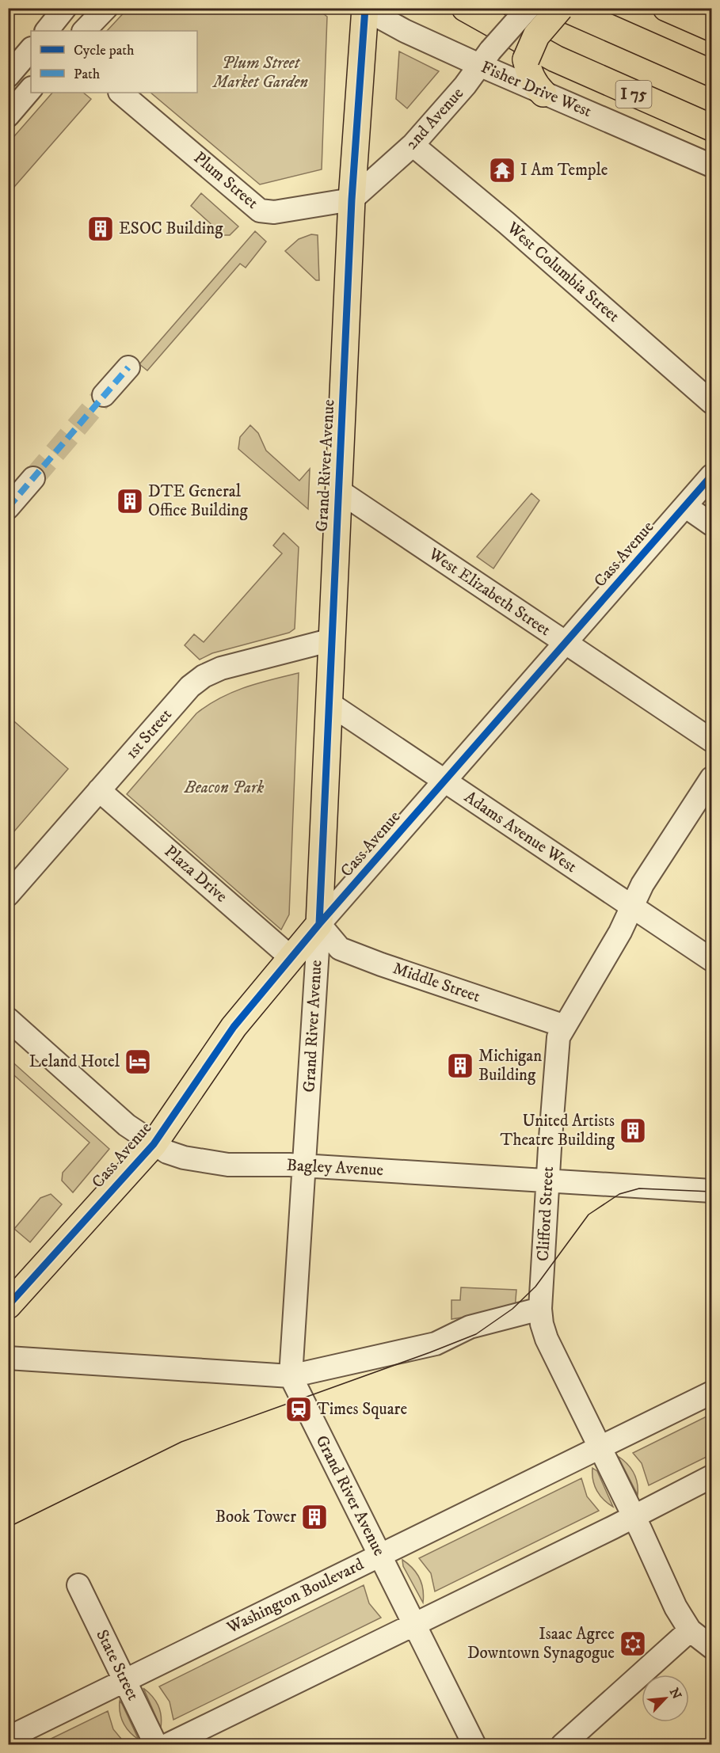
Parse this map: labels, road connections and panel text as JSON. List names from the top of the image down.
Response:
{
  "streets": {
    "main road": ["I 75", "Grand River Avenue", "Cass Avenue"],
    "street": [
      "Fisher Drive West",
      "2nd Avenue",
      "Plum Street",
      "West Columbia Street",
      "West Elizabeth Street",
      "1st Street",
      "Adams Avenue West",
      "Plaza Drive",
      "Middle Street",
      "Bagley Avenue",
      "Clifford Street",
      "Washington Boulevard",
      "State Street"
    ]
  },
  "crossings": [
    ["Fisher Drive West", "2nd Avenue"],
    ["Fisher Drive West", "Grand River Avenue"],
    ["2nd Avenue", "Plum Street"],
    ["2nd Avenue", "West Columbia Street"],
    ["2nd Avenue", "Grand River Avenue"],
    ["Plum Street", "Grand River Avenue"],
    ["Grand River Avenue", "Cass Avenue"],
    ["Grand River Avenue", "West Elizabeth Street"],
    ["Grand River Avenue", "1st Street"],
    ["Grand River Avenue", "Adams Avenue West"],
    ["Grand River Avenue", "Middle Street"],
    ["Grand River Avenue", "Bagley Avenue"],
    ["Grand River Avenue", "Washington Boulevard"],
    ["Cass Avenue", "West Elizabeth Street"],
    ["Cass Avenue", "Adams Avenue West"],
    ["Cass Avenue", "Plaza Drive"],
    ["Cass Avenue", "Middle Street"],
    ["Cass Avenue", "Bagley Avenue"],
    ["1st Street", "Plaza Drive"],
    ["Adams Avenue West", "Clifford Street"],
    ["Middle Street", "Clifford Street"],
    ["Bagley Avenue", "Clifford Street"],
    ["Clifford Street", "Washington Boulevard"],
    ["Washington Boulevard", "State Street"]
  ],
  "parks": ["Plum Street Market Garden", "Beacon Park"],
  "places": {
    "temple": ["I Am Temple"],
    "building": [
      "ESOC Building",
      "DTE General Office Building",
      "Michigan Building",
      "United Artists Theatre Building",
      "Book Tower"
    ],
    "hotel": ["Leland Hotel"],
    "station": ["Times Square"],
    "synagogue": ["Isaac Agree Downtown Synagogue"]
  },
  "legend": ["Cycle path", "Path"],
  "north": "top right"
}
